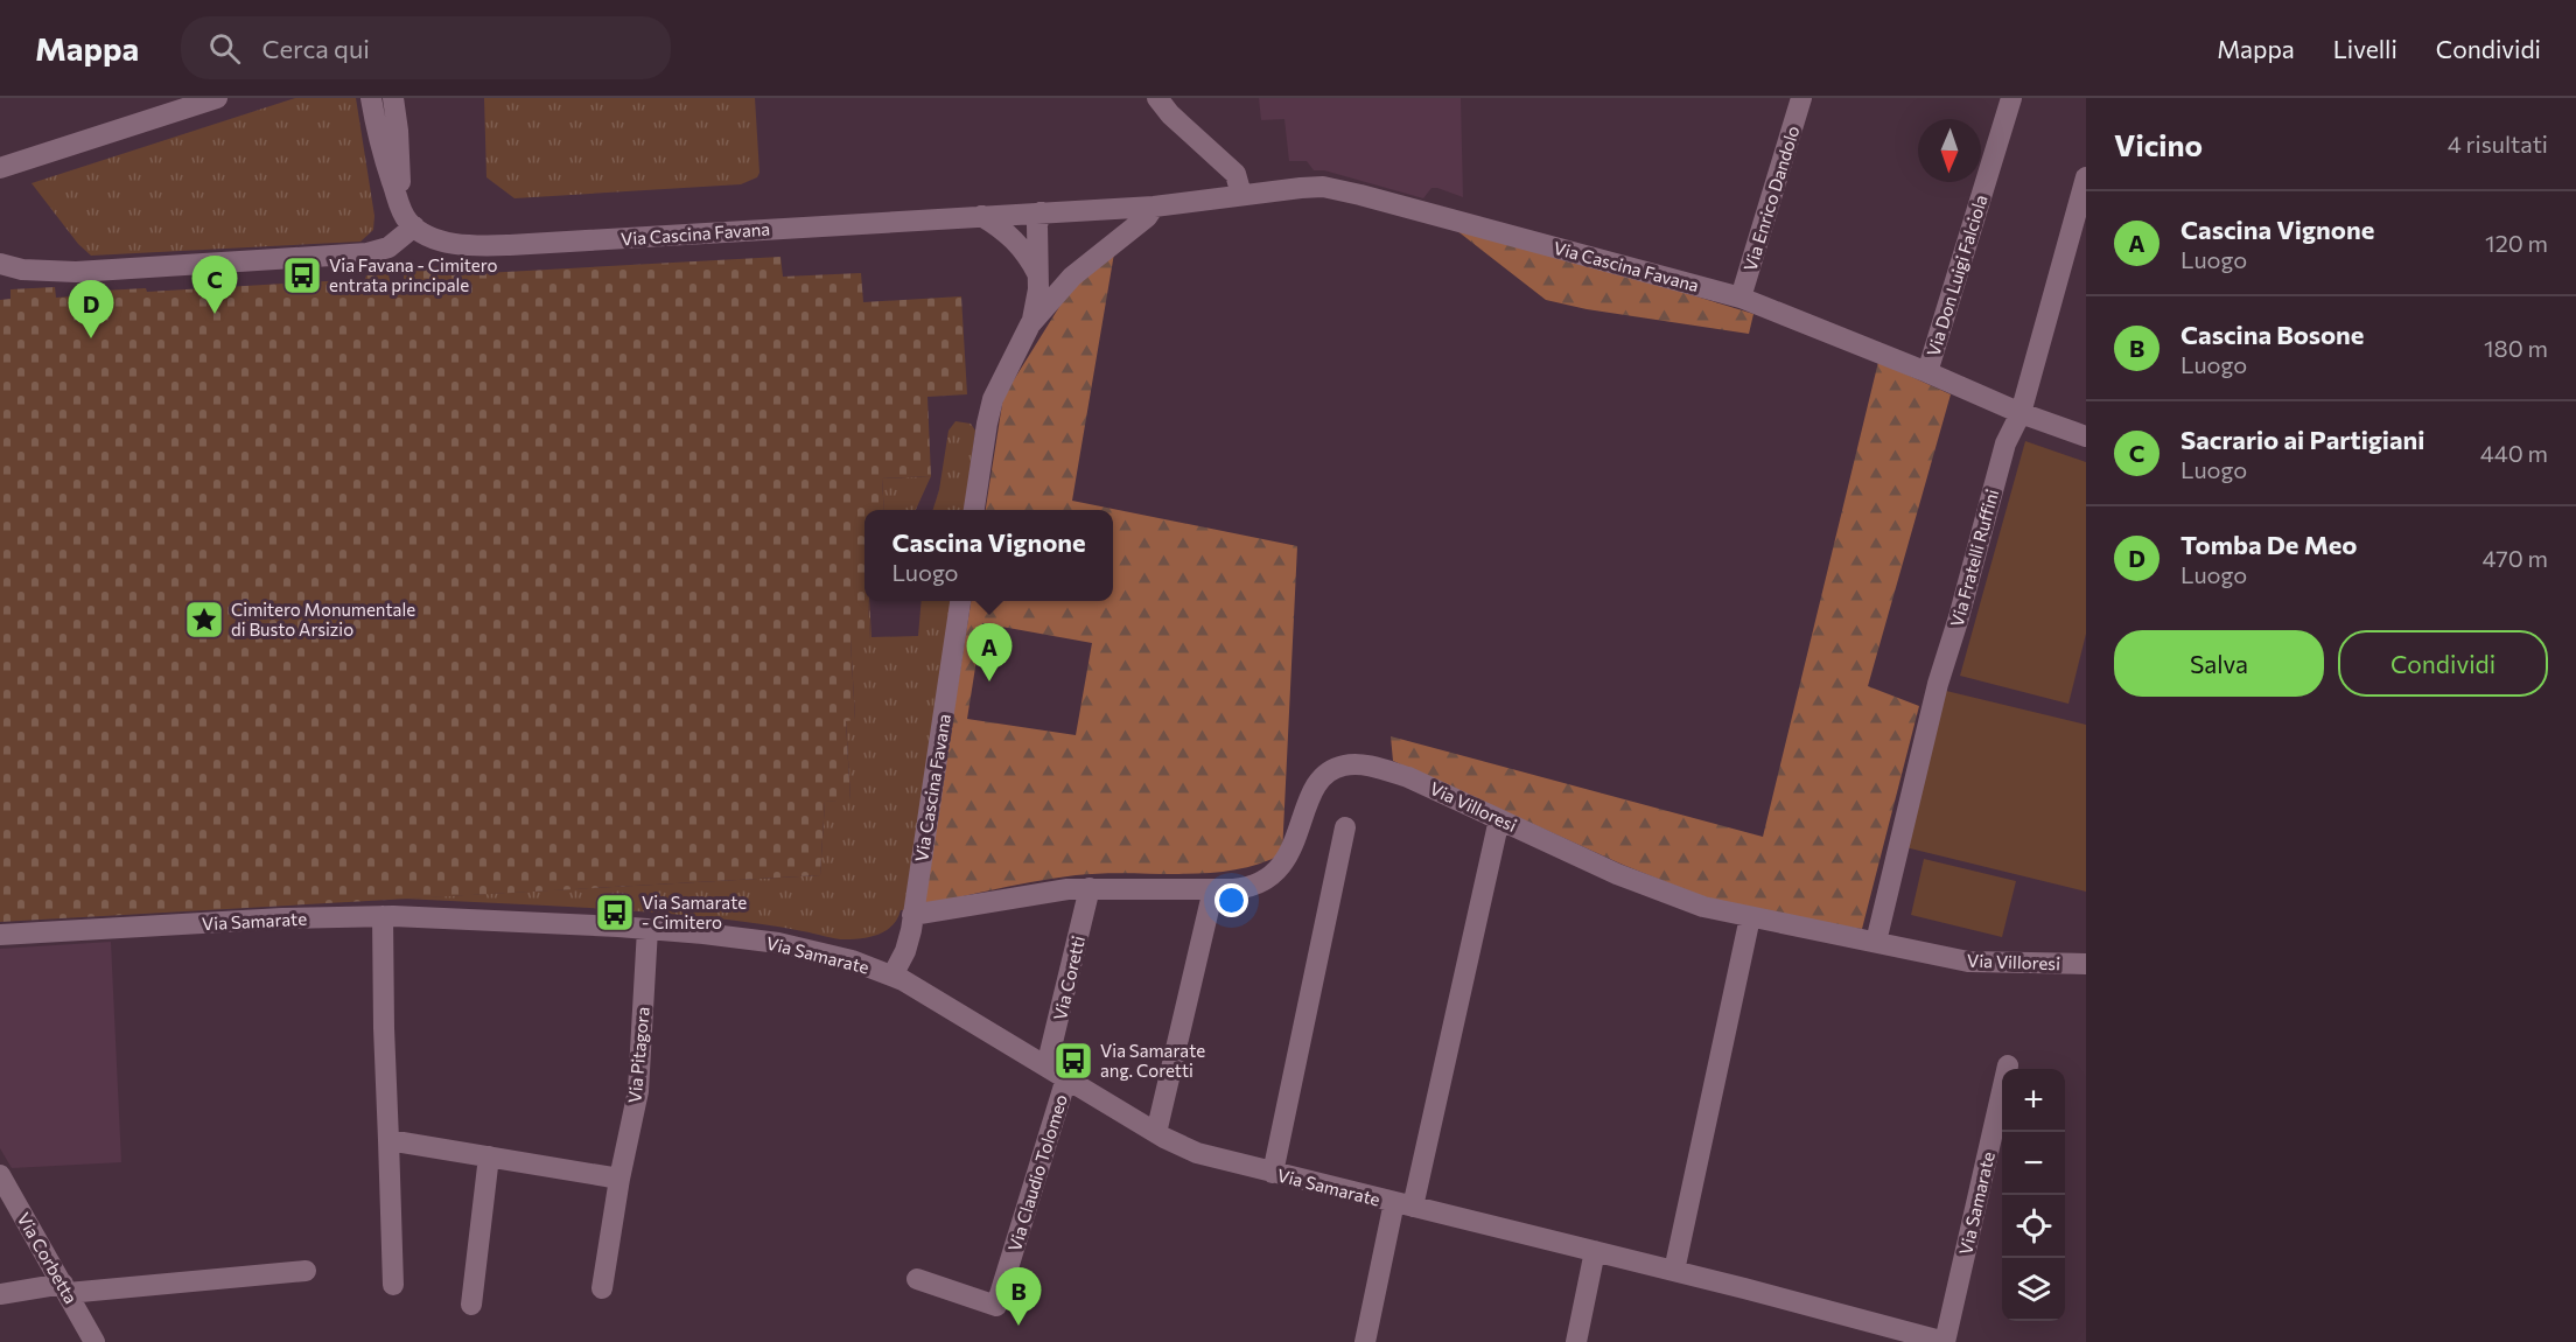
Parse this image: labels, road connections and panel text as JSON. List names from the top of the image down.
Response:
{
  "streets": {
    "street": [
      "Via Enrico Dandolo",
      "Via Cascina Favana",
      "Via Don Luigi Falciola",
      "Via Fratelli Ruffini",
      "Via Villoresi",
      "Via Samarate",
      "Via Coretti",
      "Via Pitagora",
      "Via Claudio Tolomeo",
      "Via Corbetta"
    ]
  },
  "crossings": [
    ["Via Enrico Dandolo", "Via Cascina Favana"],
    ["Via Cascina Favana", "Via Don Luigi Falciola"],
    ["Via Cascina Favana", "Via Fratelli Ruffini"],
    ["Via Cascina Favana", "Via Villoresi"],
    ["Via Cascina Favana", "Via Samarate"],
    ["Via Fratelli Ruffini", "Via Villoresi"],
    ["Via Villoresi", "Via Coretti"],
    ["Via Samarate", "Via Coretti"],
    ["Via Samarate", "Via Pitagora"],
    ["Via Samarate", "Via Claudio Tolomeo"]
  ],
  "places": {
    "bus stop": ["Via Favana - Cimitero entrata principale", "Via Samarate - Cimitero", "Via Samarate ang. Coretti"],
    "place": ["Cimitero Monumentale di Busto Arsizio"]
  },
  "north": "bottom",
  "page": {
    "header": "Mappa",
    "search": "Cerca qui",
    "nav": ["Mappa", "Livelli", "Condividi"],
    "heading": ["Vicino", "4 risultati"],
    "list": [
      {
        "mark": "A",
        "name": "Cascina Vignone",
        "note": "Luogo",
        "value": "120 m"
      },
      {
        "mark": "B",
        "name": "Cascina Bosone",
        "note": "Luogo",
        "value": "180 m"
      },
      {
        "mark": "C",
        "name": "Sacrario ai Partigiani",
        "note": "Luogo",
        "value": "440 m"
      },
      {
        "mark": "D",
        "name": "Tomba De Meo",
        "note": "Luogo",
        "value": "470 m"
      }
    ],
    "pins": [
      "C",
      "D",
      "A",
      "B"
    ],
    "popup": ["Cascina Vignone", "Luogo"],
    "buttons": ["Salva", "Condividi"],
    "map_buttons": ["+", "−"]
  }
}
